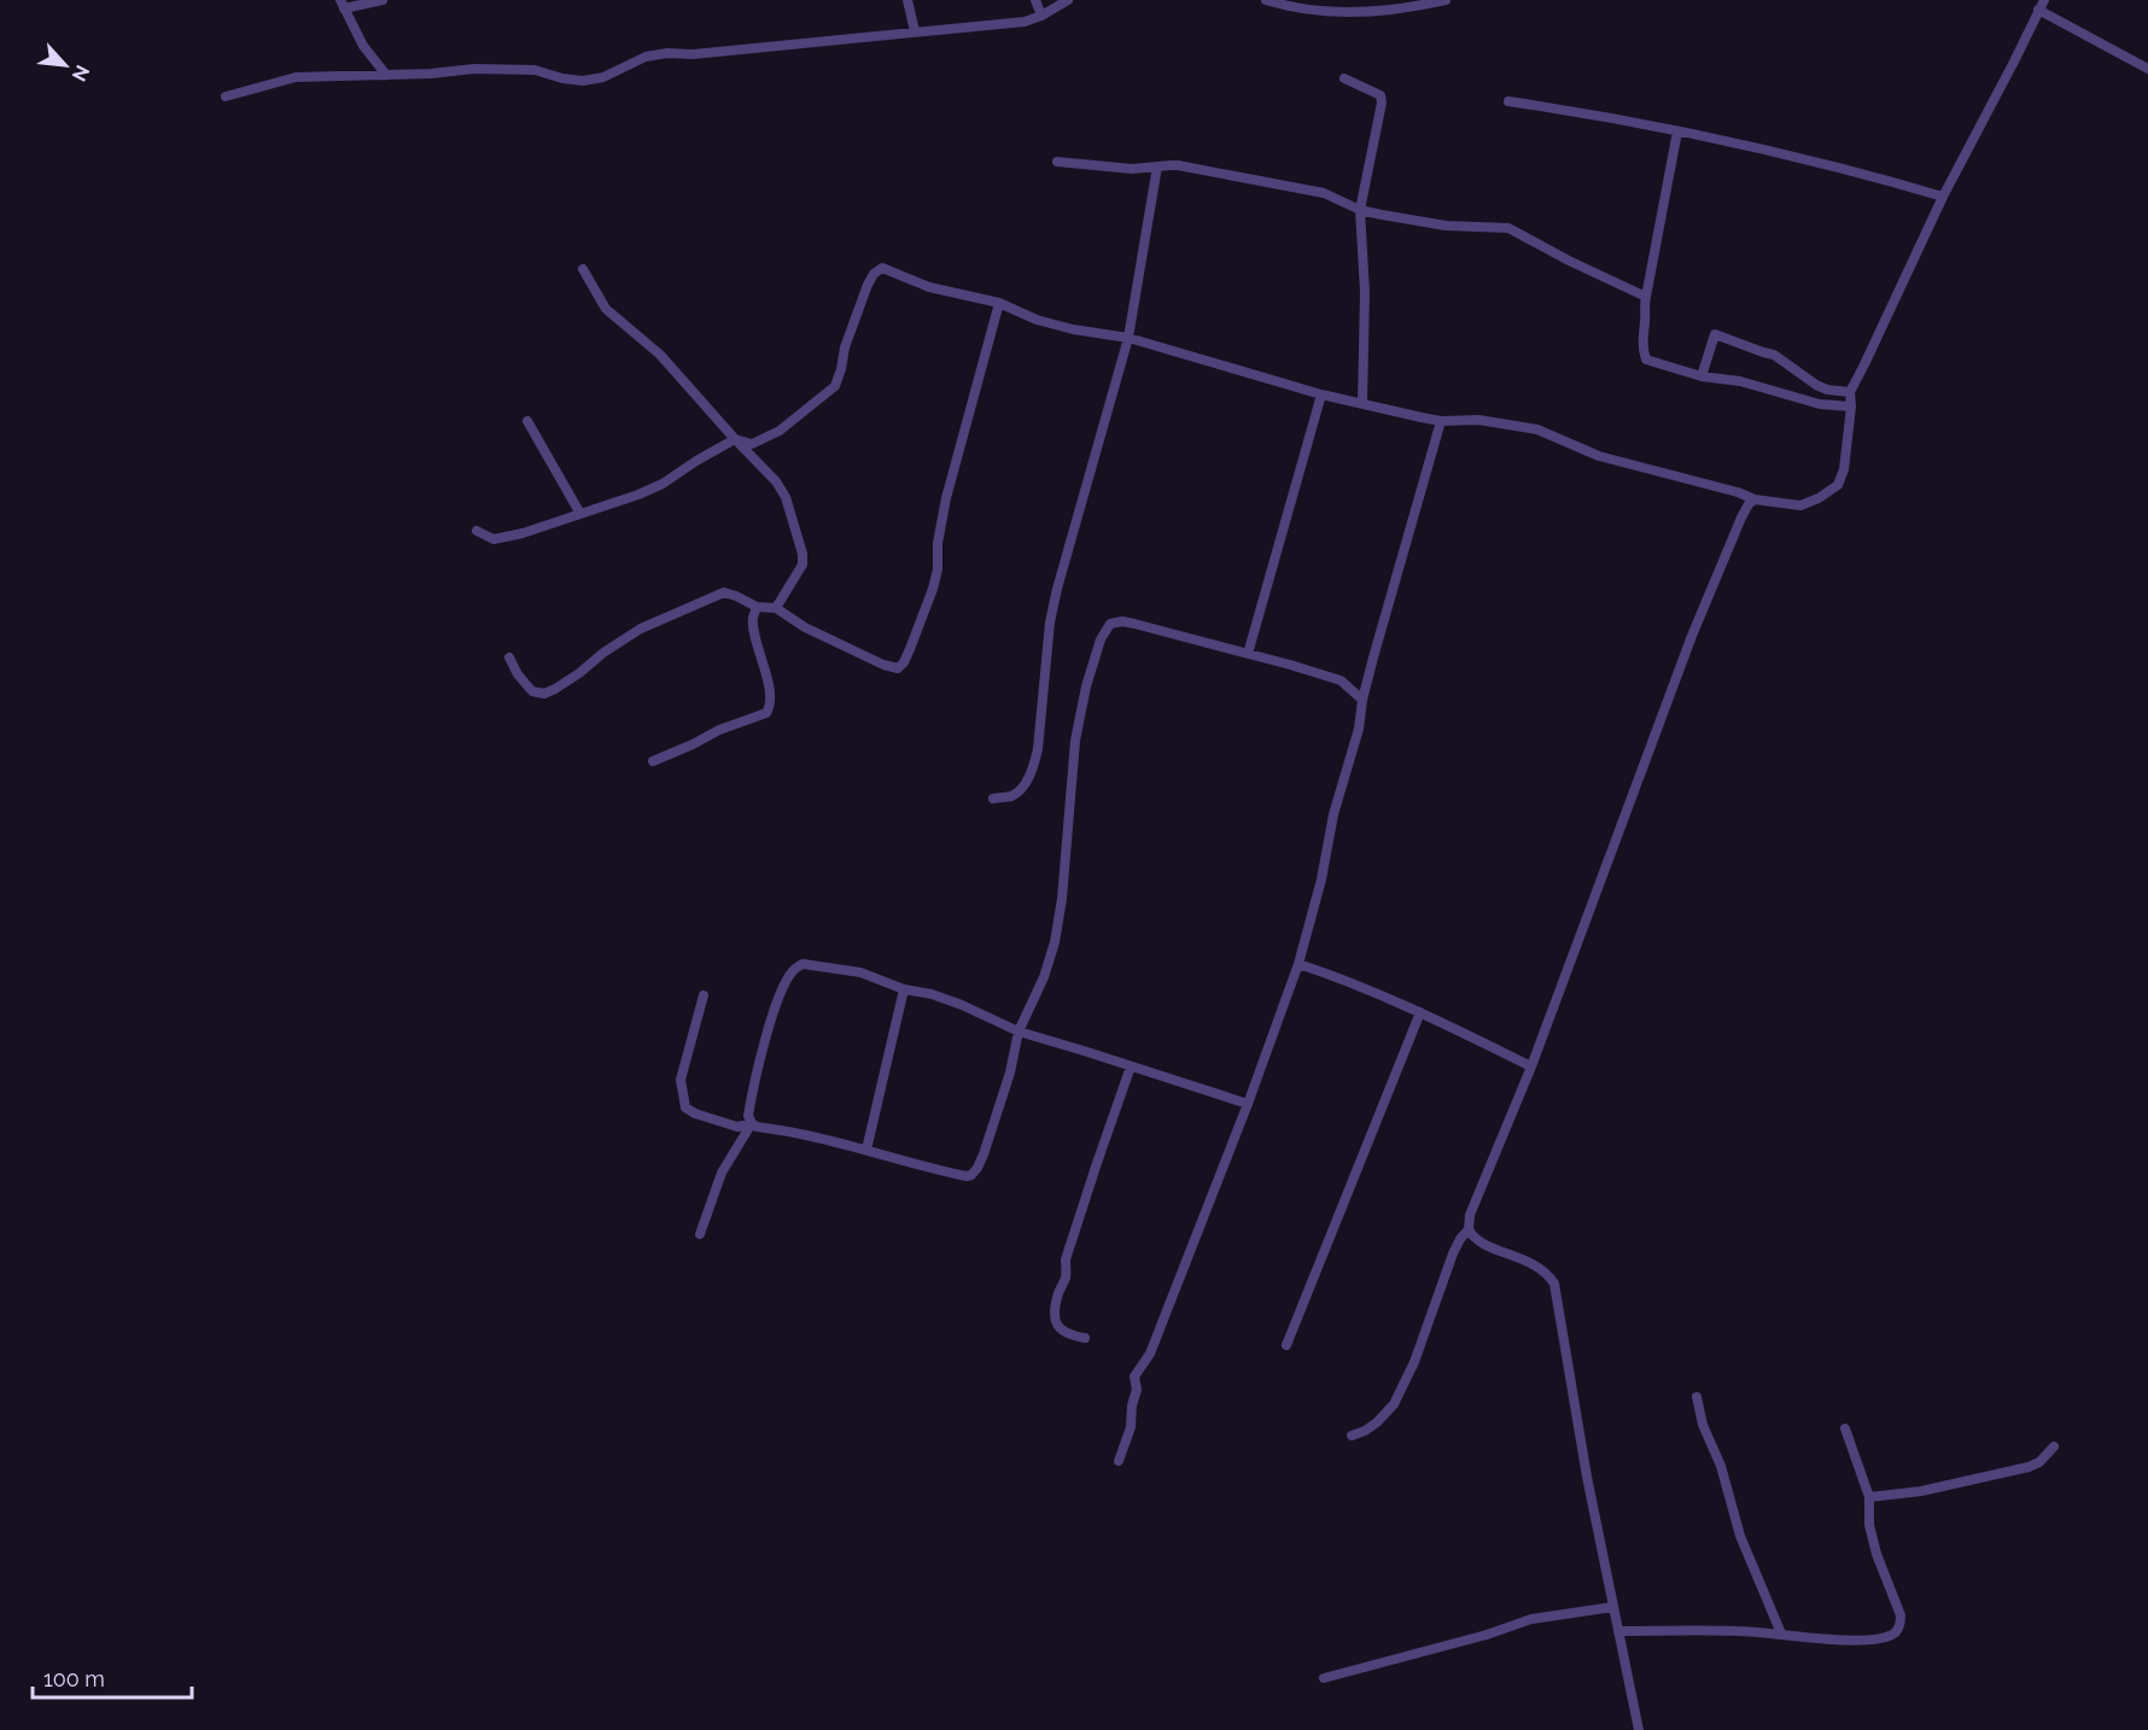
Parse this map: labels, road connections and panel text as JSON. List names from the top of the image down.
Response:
{
  "scale_bar": "100 m",
  "north": "bottom right"
}
